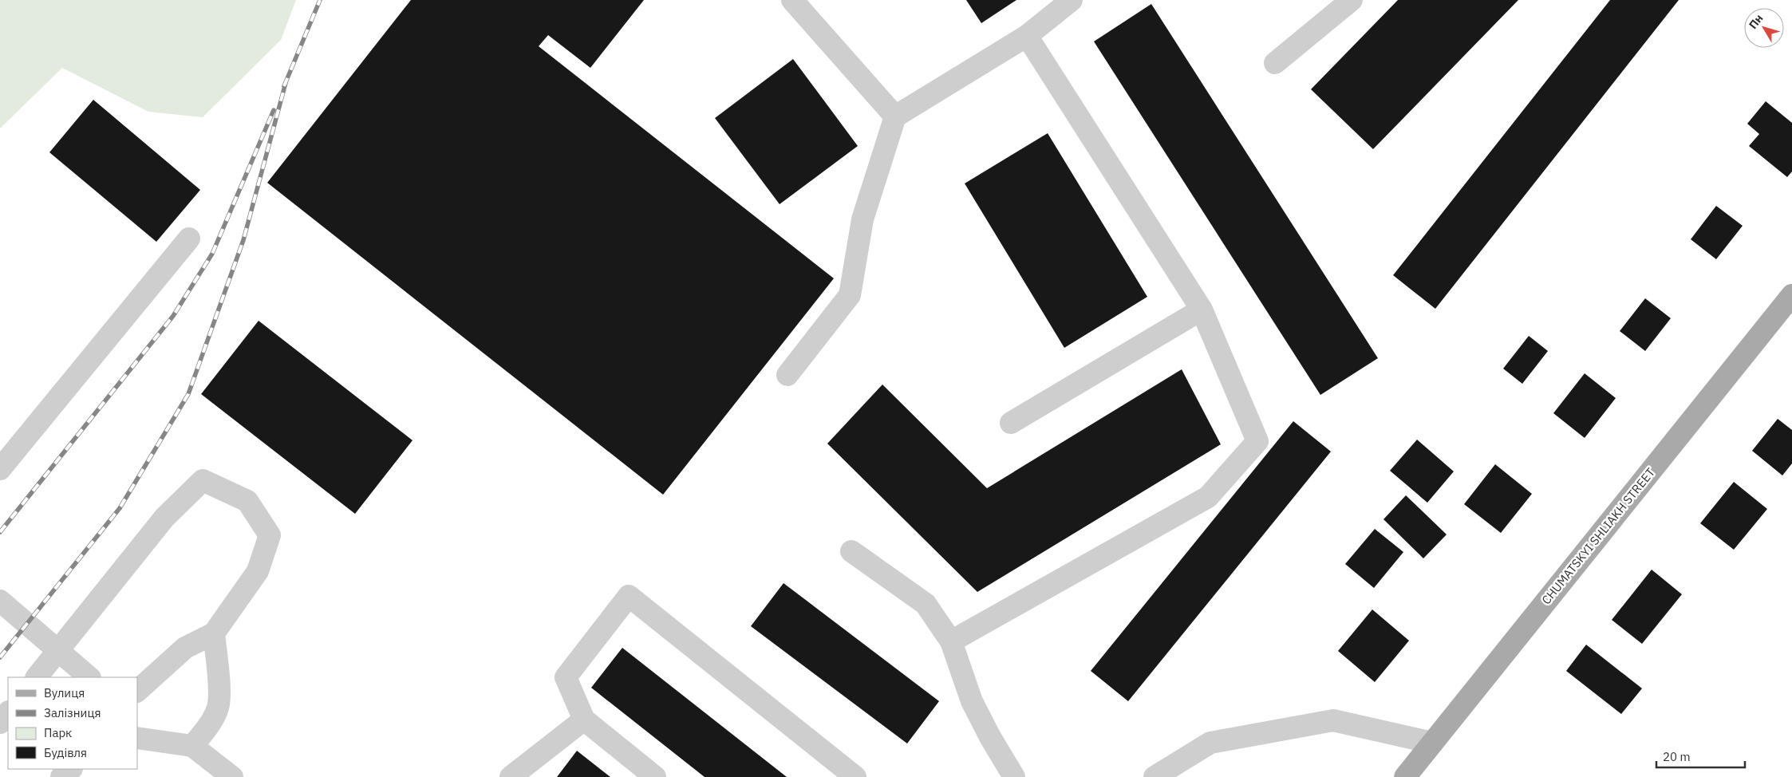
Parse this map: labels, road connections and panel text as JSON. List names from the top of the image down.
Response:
{
  "streets": {
    "main road": ["CHUMATSKYI SHLIAKH STREET"]
  },
  "legend": [
    "Вулиця",
    "Залізниця",
    "Парк",
    "Будівля"
  ],
  "scale_bar": "20 m",
  "north": "top left"
}
